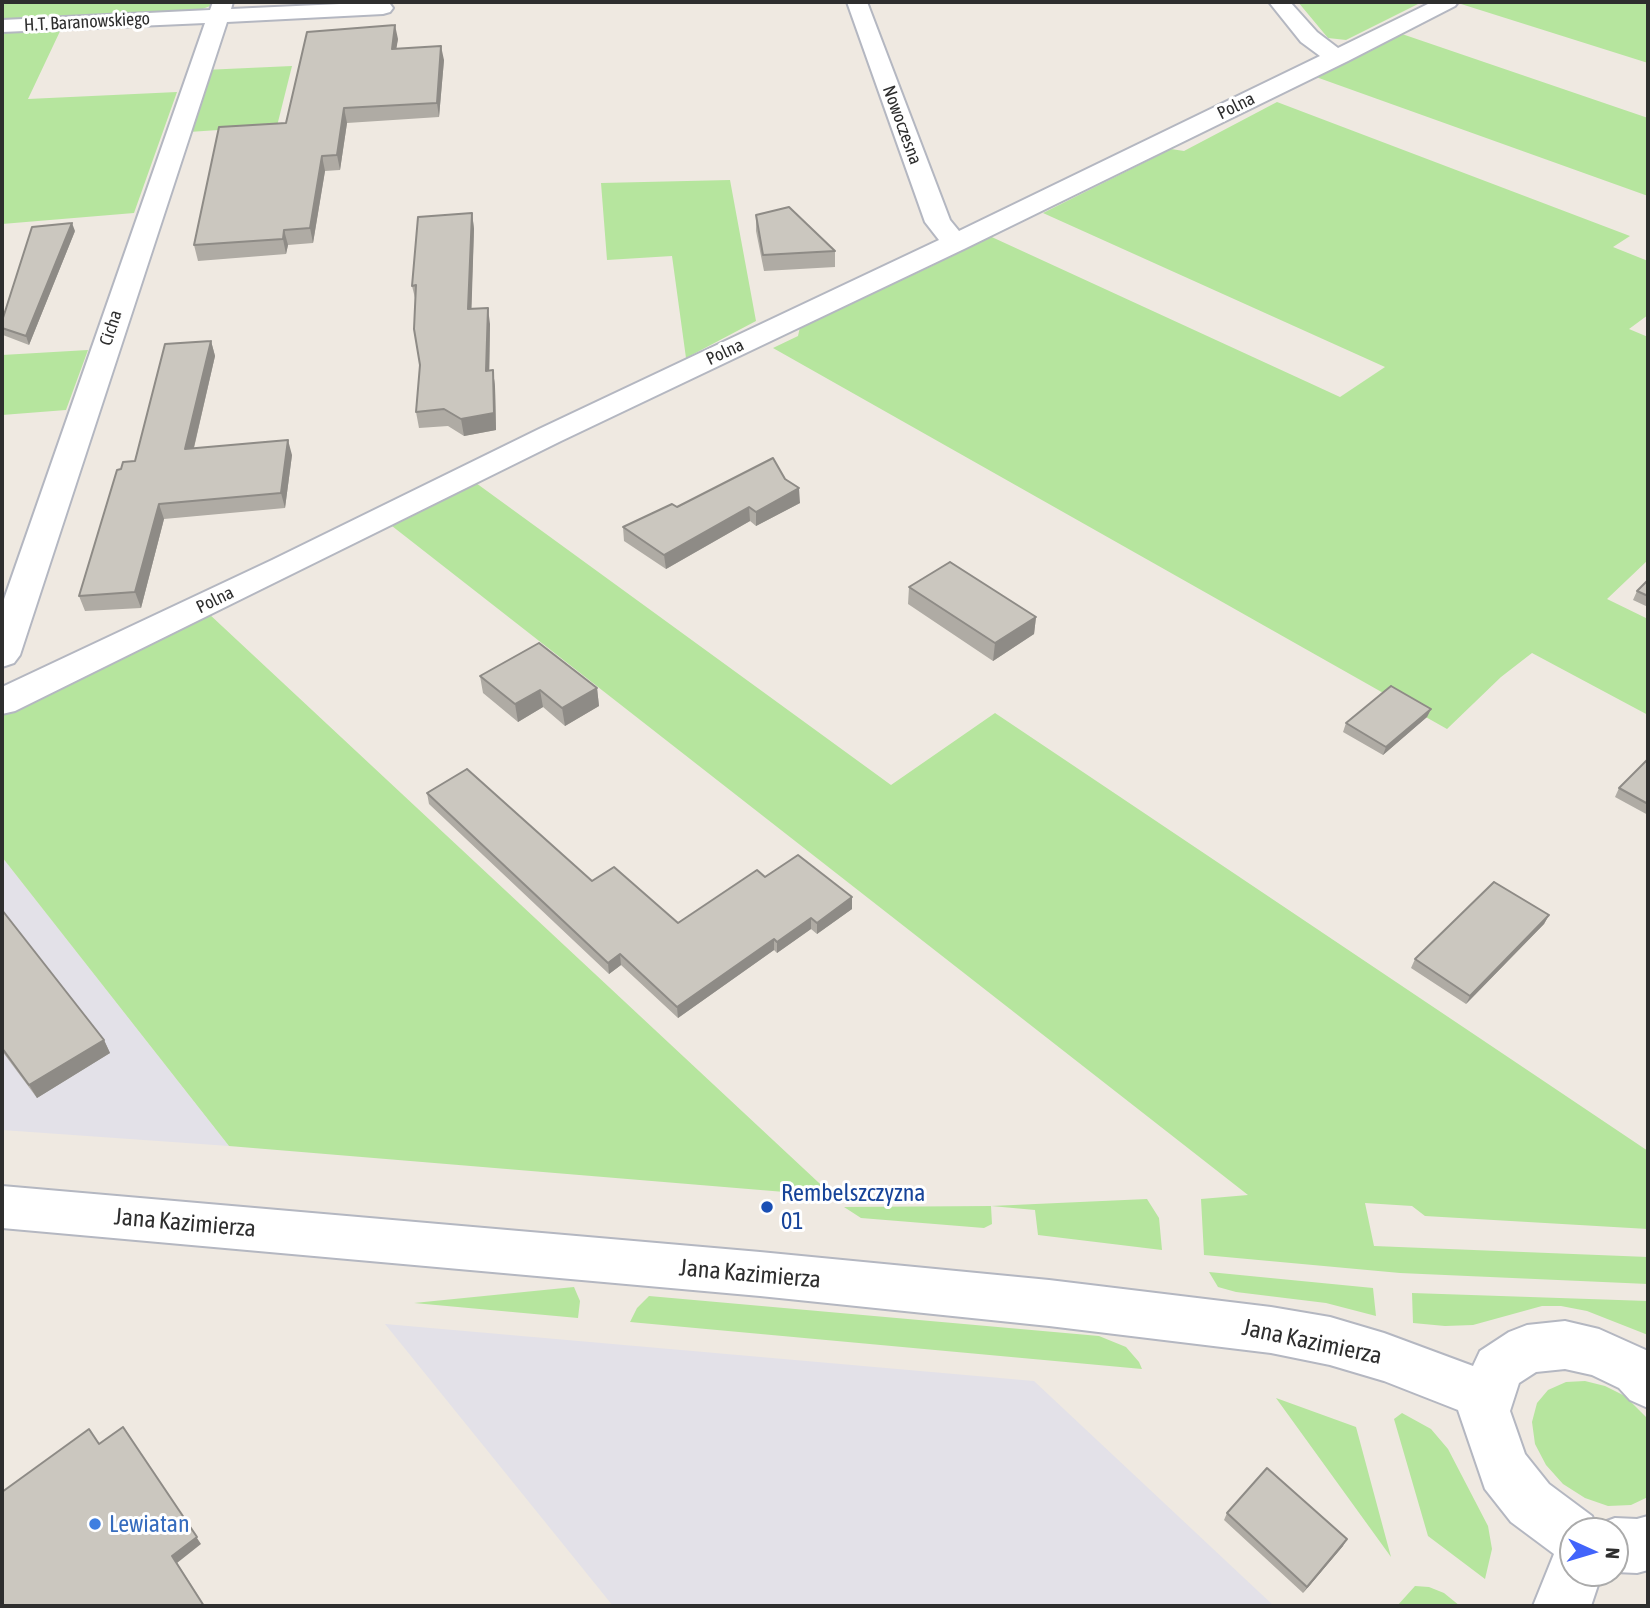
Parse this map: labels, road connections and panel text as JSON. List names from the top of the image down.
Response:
{
  "streets": {
    "street": [
      "H.T. Baranowskiego",
      "Polna",
      "Nowoczesna",
      "Cicha",
      "Jana Kazimierza"
    ]
  },
  "crossings": [
    ["H.T. Baranowskiego", "Cicha"],
    ["Polna", "Nowoczesna"]
  ],
  "places": ["Rembelszczyzna 01", "Lewiatan"],
  "north": "right"
}
